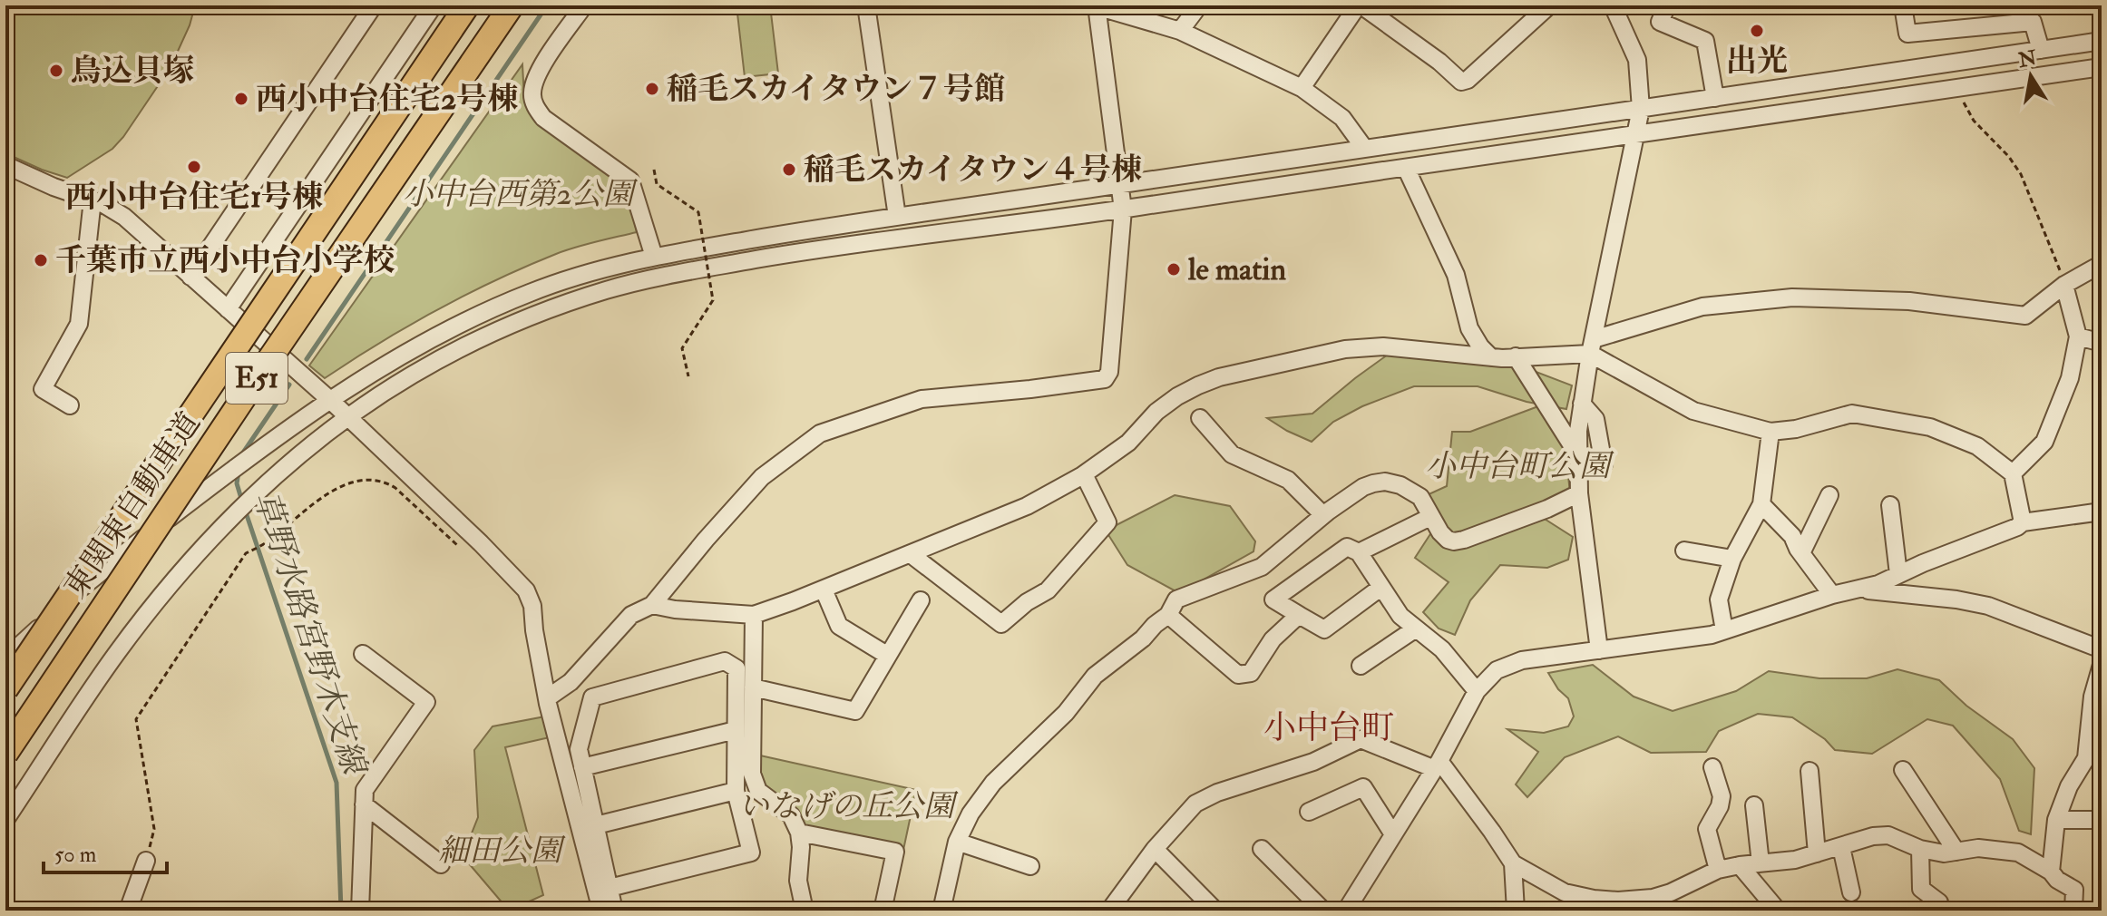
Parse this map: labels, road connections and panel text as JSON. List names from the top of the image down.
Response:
{
  "streets": {
    "highway": ["E51", "東関東自動車道"]
  },
  "districts": ["小中台町"],
  "water": ["草野水路宮野木支線"],
  "parks": [
    "小中台西第2公園",
    "小中台町公園",
    "いなげの丘公園",
    "細田公園"
  ],
  "places": [
    "出光",
    "鳥込貝塚",
    "稲毛スカイタウン７号館",
    "西小中台住宅2号棟",
    "西小中台住宅1号棟",
    "稲毛スカイタウン４号棟",
    "千葉市立西小中台小学校",
    "le matin"
  ],
  "scale_bar": "50 m",
  "north": "top"
}
